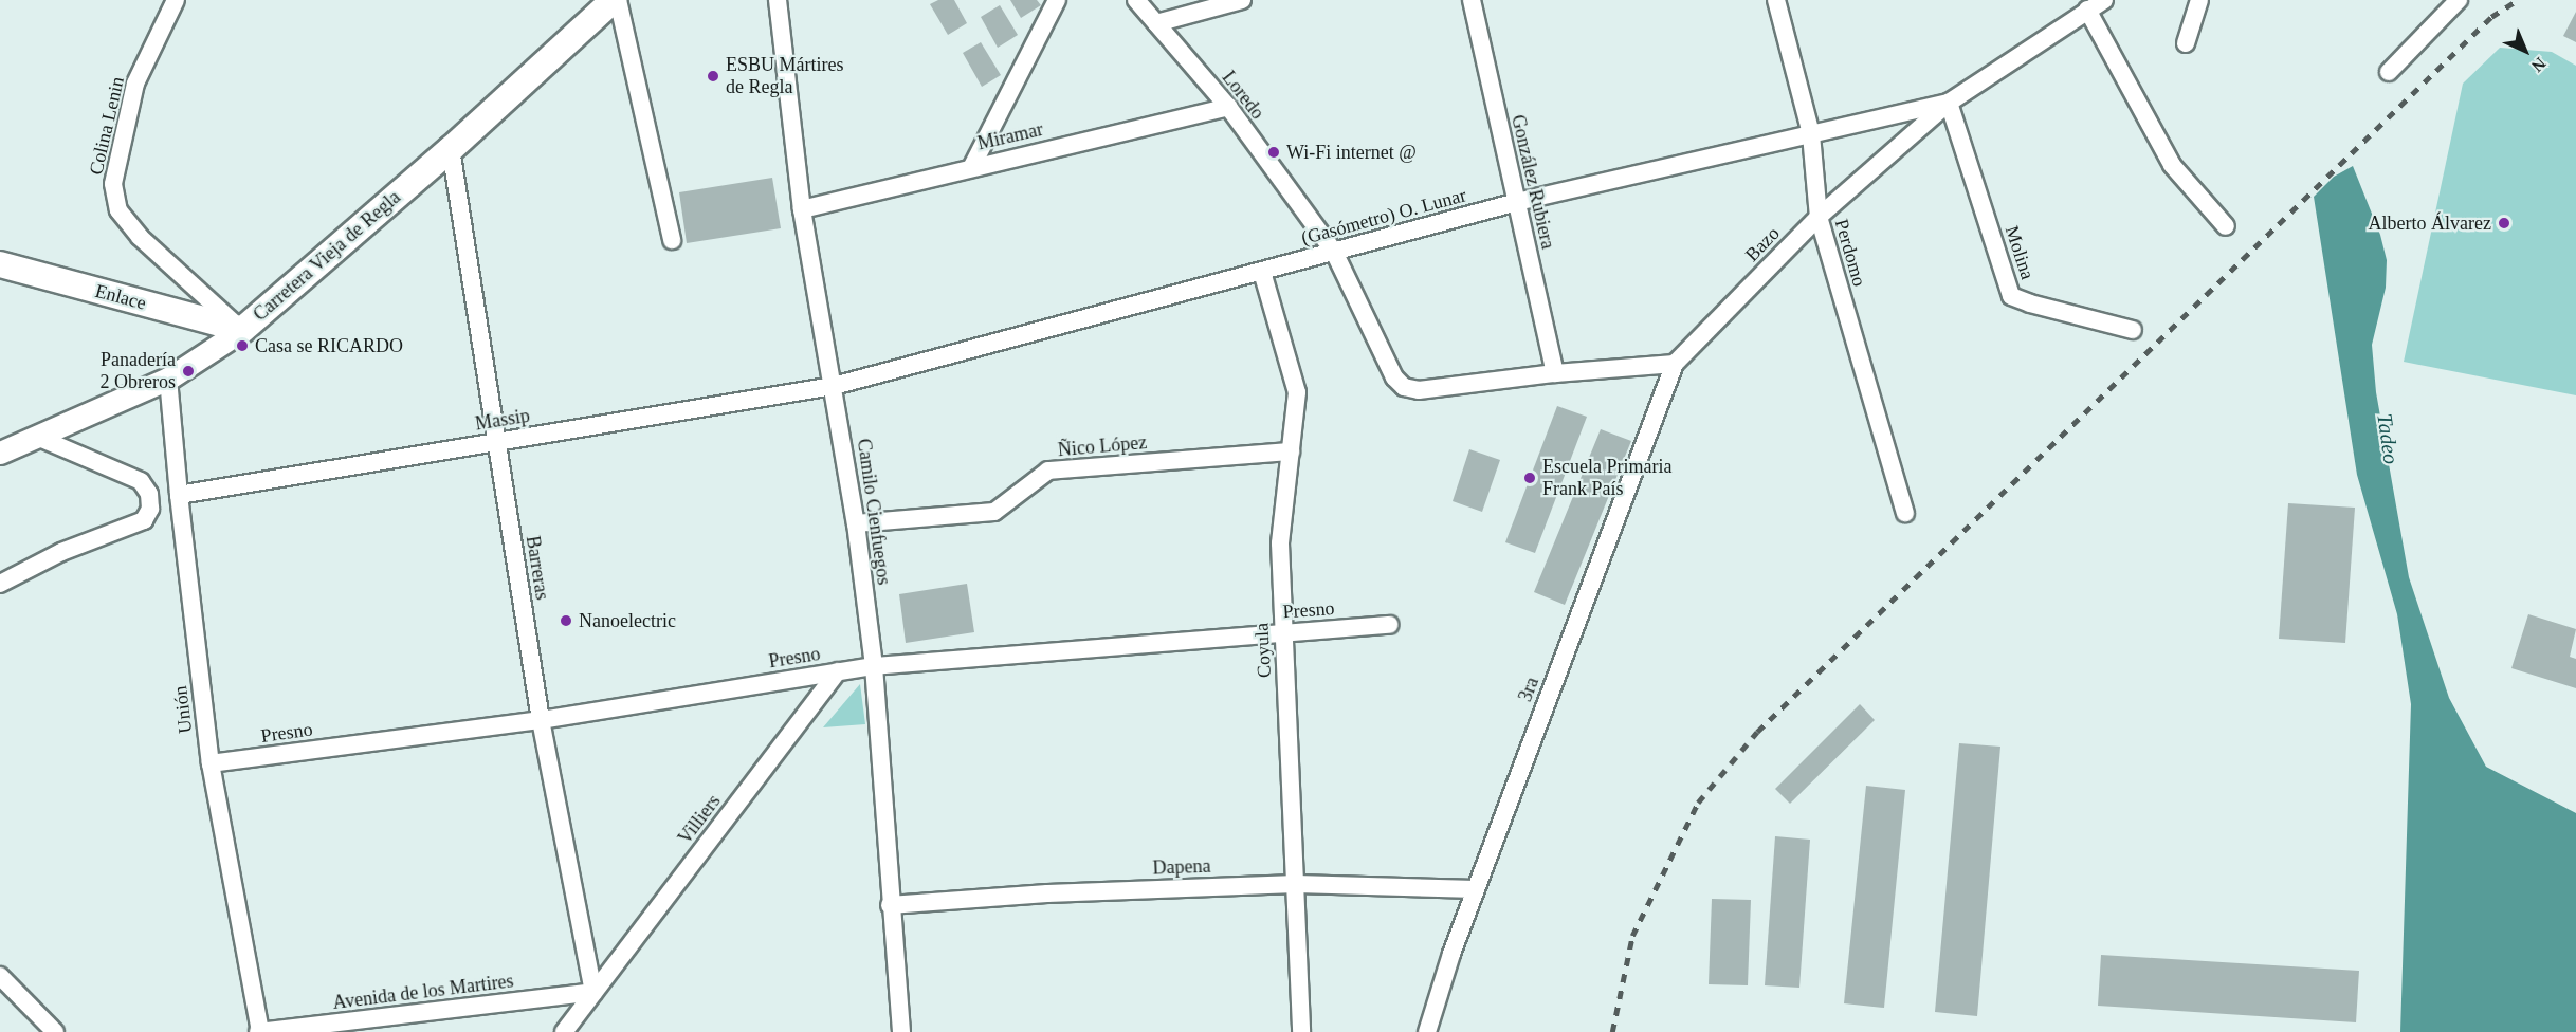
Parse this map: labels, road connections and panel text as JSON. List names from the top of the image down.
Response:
{
  "streets": {
    "main road": ["Carretera Vieja de Regla", "Enlace"],
    "street": [
      "Loredo",
      "Colina Lenin",
      "Miramar",
      "González Rubiera",
      "(Gasómetro) O. Lunar",
      "Bazo",
      "Perdomo",
      "Molina",
      "Massip",
      "Ñico López",
      "Camilo Cienfuegos",
      "Barreras",
      "Presno",
      "Coyula",
      "3ra",
      "Unión",
      "Villiers",
      "Dapena",
      "Avenida de los Martires"
    ]
  },
  "crossings": [
    ["Loredo", "Miramar"],
    ["Loredo", "González Rubiera"],
    ["Loredo", "(Gasómetro) O. Lunar"],
    ["Colina Lenin", "Carretera Vieja de Regla"],
    ["Colina Lenin", "Enlace"],
    ["Miramar", "Camilo Cienfuegos"],
    ["González Rubiera", "(Gasómetro) O. Lunar"],
    ["(Gasómetro) O. Lunar", "Bazo"],
    ["(Gasómetro) O. Lunar", "Perdomo"],
    ["(Gasómetro) O. Lunar", "Molina"],
    ["(Gasómetro) O. Lunar", "Massip"],
    ["(Gasómetro) O. Lunar", "Camilo Cienfuegos"],
    ["(Gasómetro) O. Lunar", "Coyula"],
    ["Bazo", "Perdomo"],
    ["Bazo", "Molina"],
    ["Bazo", "3ra"],
    ["Carretera Vieja de Regla", "Enlace"],
    ["Carretera Vieja de Regla", "Barreras"],
    ["Carretera Vieja de Regla", "Unión"],
    ["Massip", "Camilo Cienfuegos"],
    ["Massip", "Barreras"],
    ["Massip", "Unión"],
    ["Ñico López", "Camilo Cienfuegos"],
    ["Ñico López", "Coyula"],
    ["Camilo Cienfuegos", "Presno"],
    ["Camilo Cienfuegos", "Dapena"],
    ["Barreras", "Presno"],
    ["Barreras", "Villiers"],
    ["Barreras", "Avenida de los Martires"],
    ["Presno", "Coyula"],
    ["Presno", "Unión"],
    ["Presno", "Villiers"],
    ["Coyula", "Dapena"],
    ["3ra", "Dapena"],
    ["Unión", "Avenida de los Martires"],
    ["Villiers", "Avenida de los Martires"]
  ],
  "water": ["Tadeo"],
  "places": [
    "ESBU Mártires de Regla",
    "Wi-Fi internet @",
    "Alberto Álvarez",
    "Casa se RICARDO",
    "Panadería 2 Obreros",
    "Escuela Primaria Frank País",
    "Nanoelectric"
  ],
  "north": "bottom right"
}
